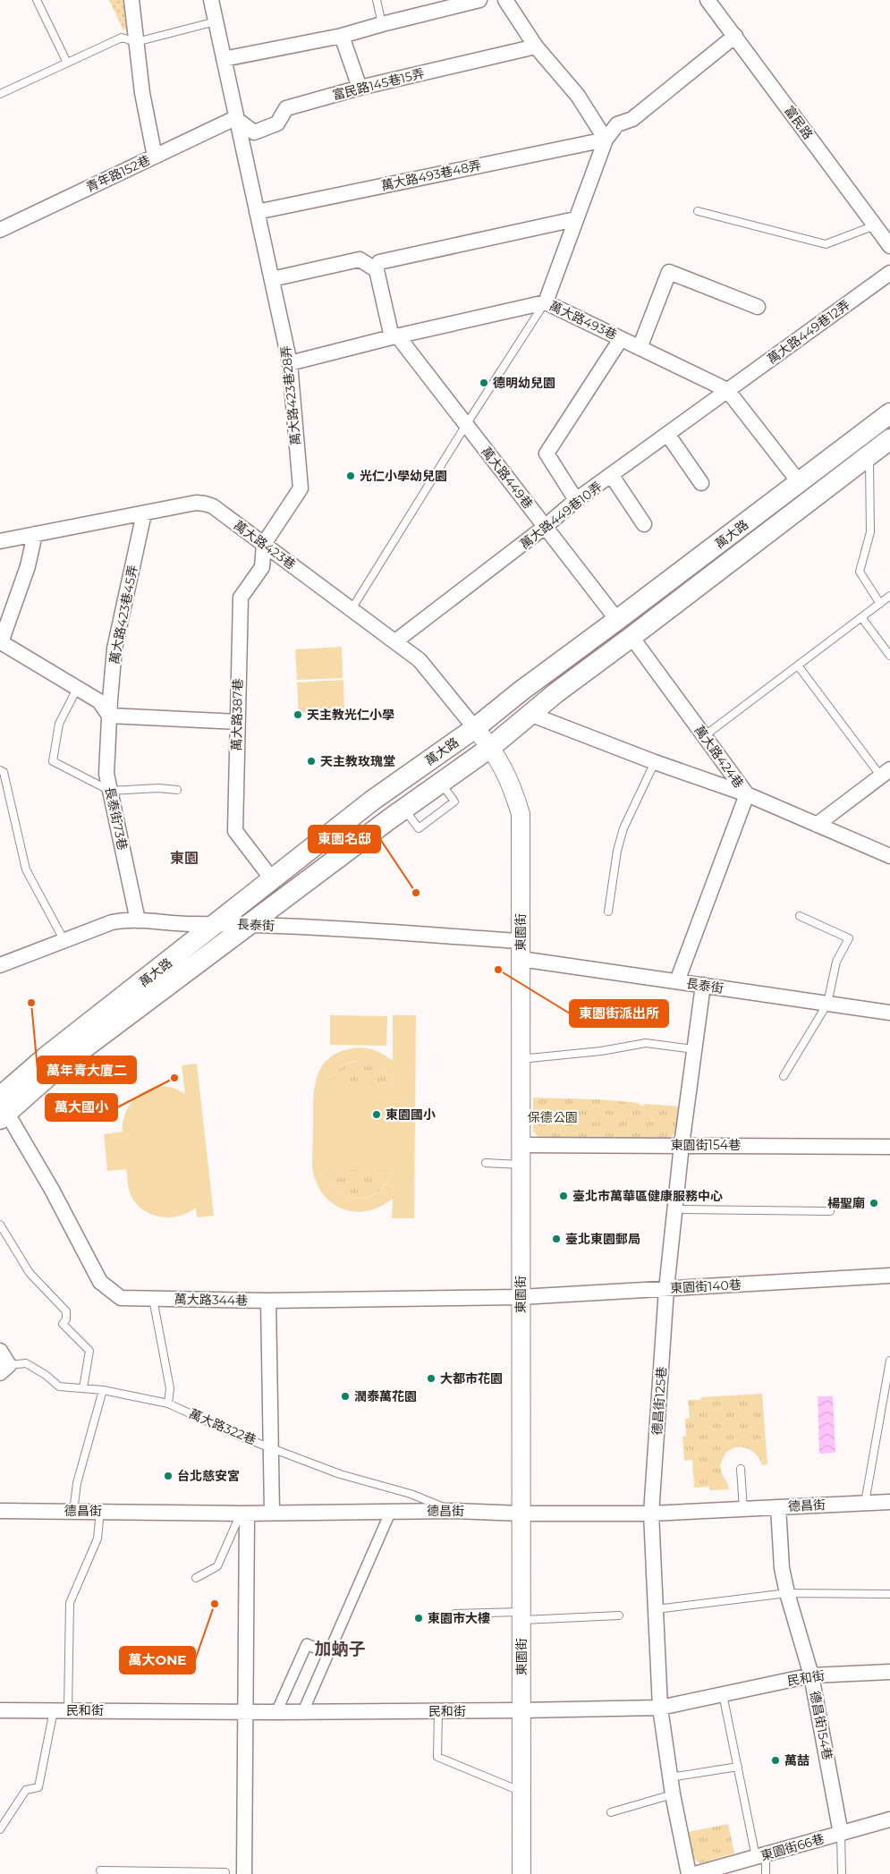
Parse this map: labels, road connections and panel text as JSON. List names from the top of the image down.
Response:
{
  "streets": {
    "main road": ["萬大路"],
    "street": [
      "富民路145巷15弄",
      "富民路",
      "青年路152巷",
      "萬大路493巷48弄",
      "萬大路493巷",
      "萬大路449巷12弄",
      "萬大路423巷28弄",
      "萬大路449巷",
      "萬大路449巷10弄",
      "萬大路423巷",
      "萬大路423巷45弄",
      "萬大路387巷",
      "萬大路424巷",
      "長泰街73巷",
      "長泰街",
      "東園街",
      "東園街154巷",
      "東園街140巷",
      "萬大路344巷",
      "德昌街125巷",
      "萬大路322巷",
      "德昌街",
      "民和街",
      "德昌街154巷",
      "東園街66巷"
    ]
  },
  "crossings": [
    ["富民路145巷15弄", "青年路152巷"],
    ["富民路145巷15弄", "萬大路423巷28弄"],
    ["青年路152巷", "萬大路423巷28弄"],
    ["萬大路493巷48弄", "萬大路423巷28弄"],
    ["萬大路493巷", "萬大路449巷12弄"],
    ["萬大路493巷", "萬大路423巷28弄"],
    ["萬大路493巷", "萬大路449巷"],
    ["萬大路493巷", "萬大路449巷10弄"],
    ["萬大路493巷", "萬大路"],
    ["萬大路449巷12弄", "萬大路449巷10弄"],
    ["萬大路423巷28弄", "萬大路423巷"],
    ["萬大路423巷28弄", "萬大路387巷"],
    ["萬大路449巷", "萬大路449巷10弄"],
    ["萬大路449巷", "萬大路"],
    ["萬大路449巷10弄", "萬大路423巷"],
    ["萬大路", "萬大路423巷"],
    ["萬大路", "萬大路387巷"],
    ["萬大路", "萬大路424巷"],
    ["萬大路", "長泰街"],
    ["萬大路", "東園街"],
    ["萬大路", "萬大路344巷"],
    ["萬大路423巷", "萬大路423巷45弄"],
    ["萬大路423巷", "萬大路387巷"],
    ["萬大路423巷", "東園街"],
    ["萬大路423巷45弄", "長泰街73巷"],
    ["長泰街73巷", "長泰街"],
    ["長泰街", "東園街"],
    ["長泰街", "德昌街125巷"],
    ["東園街", "東園街154巷"],
    ["東園街", "東園街140巷"],
    ["東園街", "萬大路344巷"],
    ["東園街", "德昌街"],
    ["東園街", "民和街"],
    ["東園街154巷", "德昌街125巷"],
    ["東園街140巷", "萬大路344巷"],
    ["東園街140巷", "德昌街125巷"],
    ["德昌街125巷", "德昌街"],
    ["德昌街125巷", "民和街"],
    ["萬大路322巷", "德昌街"],
    ["德昌街", "德昌街154巷"],
    ["民和街", "德昌街154巷"],
    ["德昌街154巷", "東園街66巷"]
  ],
  "districts": ["東園", "加蚋子"],
  "parks": ["保德公園"],
  "places": [
    "德明幼兒園",
    "光仁小學幼兒園",
    "天主教光仁小學",
    "天主教玫瑰堂",
    "東園名邸",
    "東園街派出所",
    "萬年青大廈二",
    "萬大國小",
    "東園國小",
    "臺北市萬華區健康服務中心",
    "楊聖廟",
    "臺北東園郵局",
    "大都市花園",
    "潤泰萬花園",
    "台北慈安宮",
    "萬大ONE",
    "東園市大樓",
    "萬喆"
  ]
}
